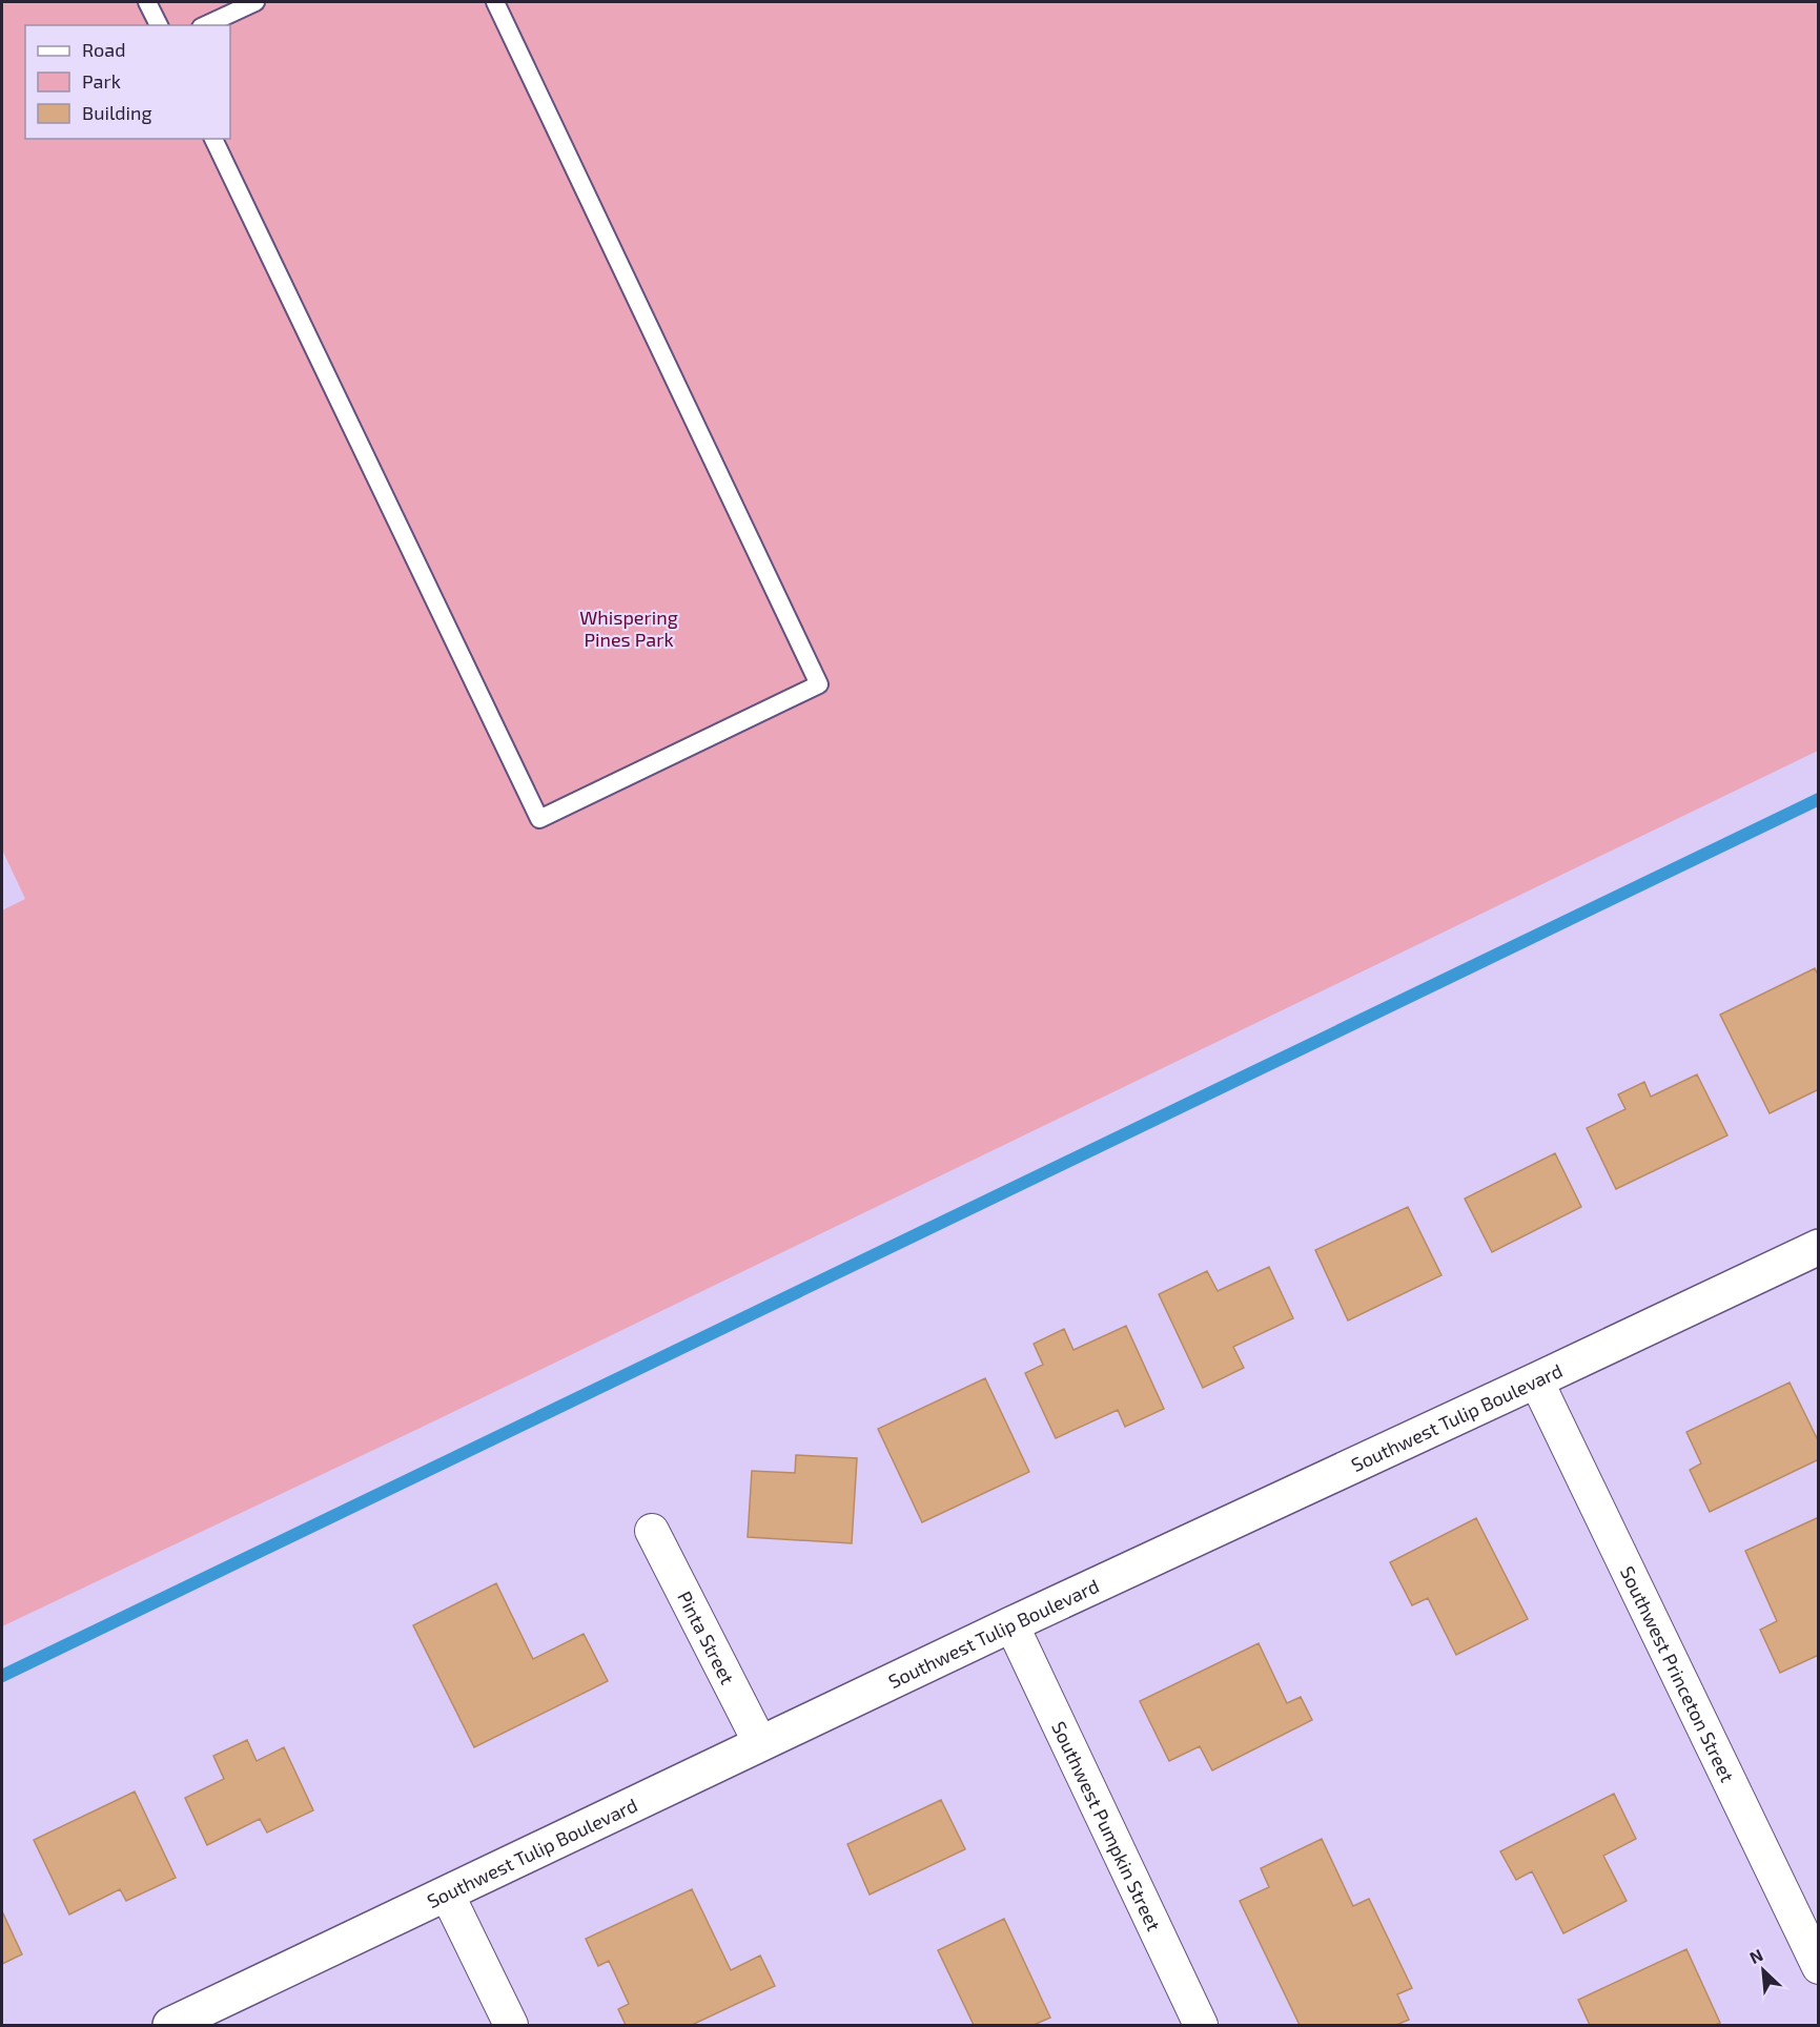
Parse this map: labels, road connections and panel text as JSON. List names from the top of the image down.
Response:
{
  "streets": {
    "street": [
      "Southwest Tulip Boulevard",
      "Pinta Street",
      "Southwest Princeton Street",
      "Southwest Pumpkin Street"
    ]
  },
  "crossings": [
    ["Southwest Tulip Boulevard", "Pinta Street"],
    ["Southwest Tulip Boulevard", "Southwest Princeton Street"],
    ["Southwest Tulip Boulevard", "Southwest Pumpkin Street"]
  ],
  "parks": ["Whispering Pines Park"],
  "legend": ["Road", "Park", "Building"],
  "north": "top left"
}
